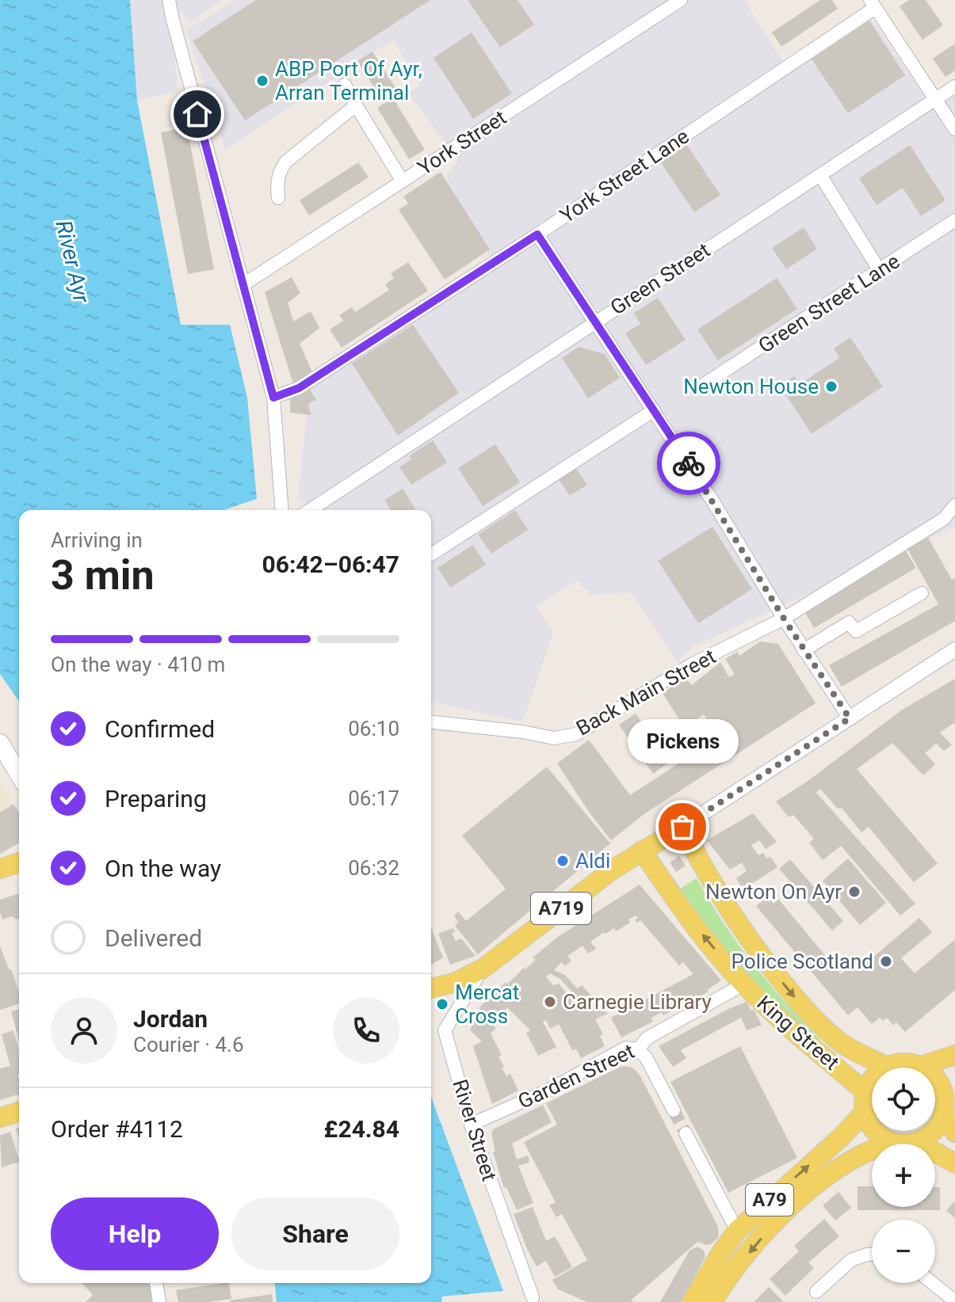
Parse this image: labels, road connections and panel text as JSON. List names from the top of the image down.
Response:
{
  "streets": {
    "main road": ["A719", "King Street", "A79"],
    "street": [
      "York Street",
      "York Street Lane",
      "Green Street",
      "Green Street Lane",
      "Back Main Street",
      "Garden Street",
      "River Street"
    ]
  },
  "crossings": [
    ["A719", "King Street"],
    ["A719", "River Street"],
    ["King Street", "Garden Street"],
    ["King Street", "A79"],
    ["Garden Street", "River Street"]
  ],
  "water": ["River Ayr"],
  "places": [
    "ABP Port Of Ayr, Arran Terminal",
    "Newton House",
    "Pickens",
    "Aldi",
    "Newton On Ayr",
    "Police Scotland",
    "Carnegie Library",
    "Mercat Cross"
  ],
  "page": {
    "heading": ["3 min", "Arriving in", "06:42–06:47"],
    "panel": [
      "Jordan",
      "Courier · 4.6",
      "Order #4112",
      "£24.84"
    ],
    "bar": "On the way · 410 m",
    "list": [
      ["Confirmed", "06:10"],
      ["Preparing", "06:17"],
      ["On the way", "06:32"],
      "Delivered"
    ],
    "bubble": "Pickens",
    "map_buttons": ["+", "−"],
    "buttons": ["Help", "Share"]
  }
}
